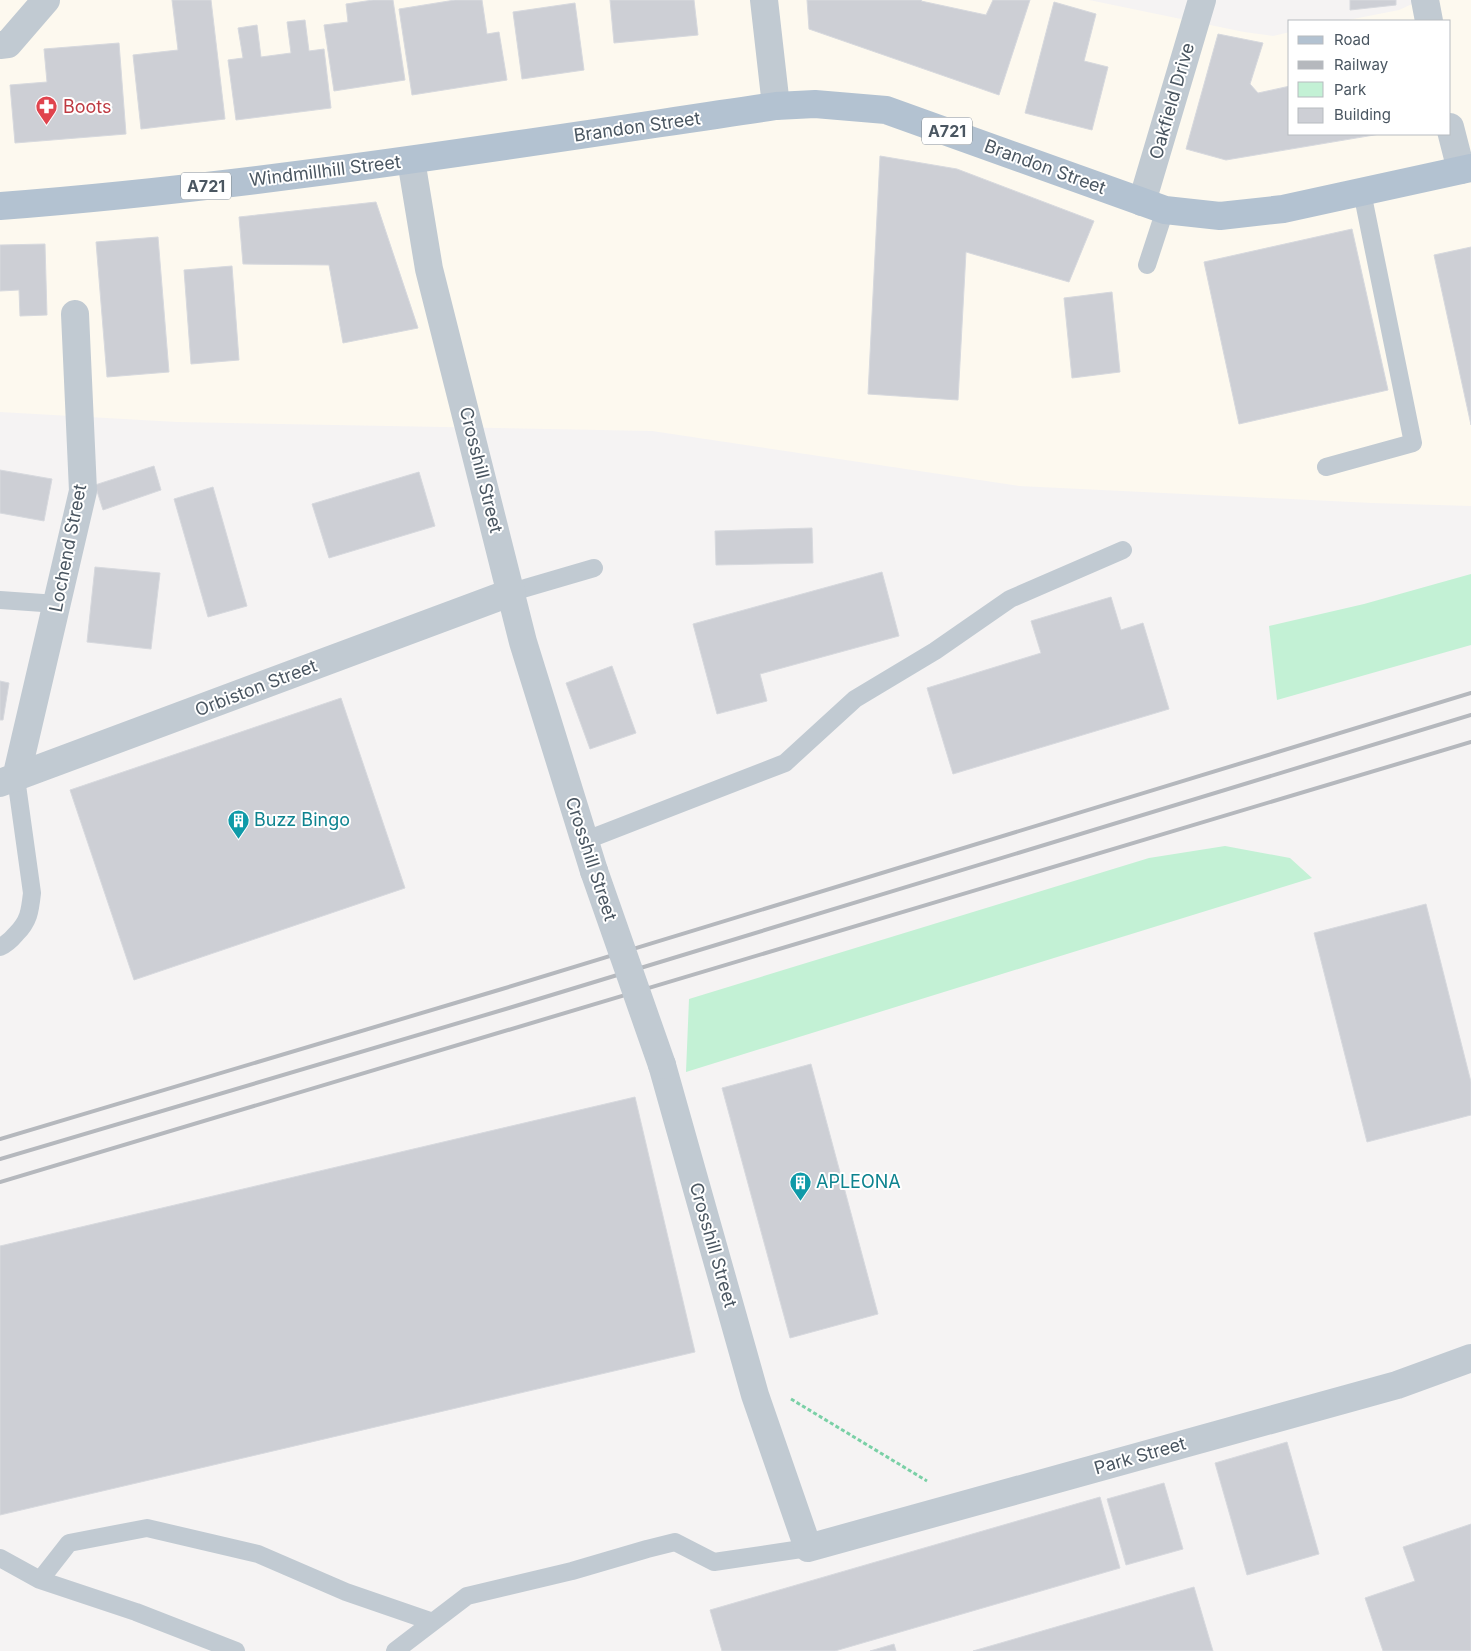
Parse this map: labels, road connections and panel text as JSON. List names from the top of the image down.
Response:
{
  "streets": {
    "main road": ["Brandon Street", "A721", "Windmillhill Street"],
    "street": [
      "Oakfield Drive",
      "Crosshill Street",
      "Lochend Street",
      "Orbiston Street",
      "Park Street"
    ]
  },
  "crossings": [
    ["Oakfield Drive", "Brandon Street"],
    ["Brandon Street", "Windmillhill Street"],
    ["Brandon Street", "Crosshill Street"],
    ["Windmillhill Street", "Crosshill Street"],
    ["Crosshill Street", "Orbiston Street"],
    ["Crosshill Street", "Park Street"],
    ["Lochend Street", "Orbiston Street"]
  ],
  "places": {
    "pharmacy": ["Boots"],
    "building": ["Buzz Bingo", "APLEONA"]
  },
  "legend": [
    "Road",
    "Railway",
    "Park",
    "Building"
  ]
}
